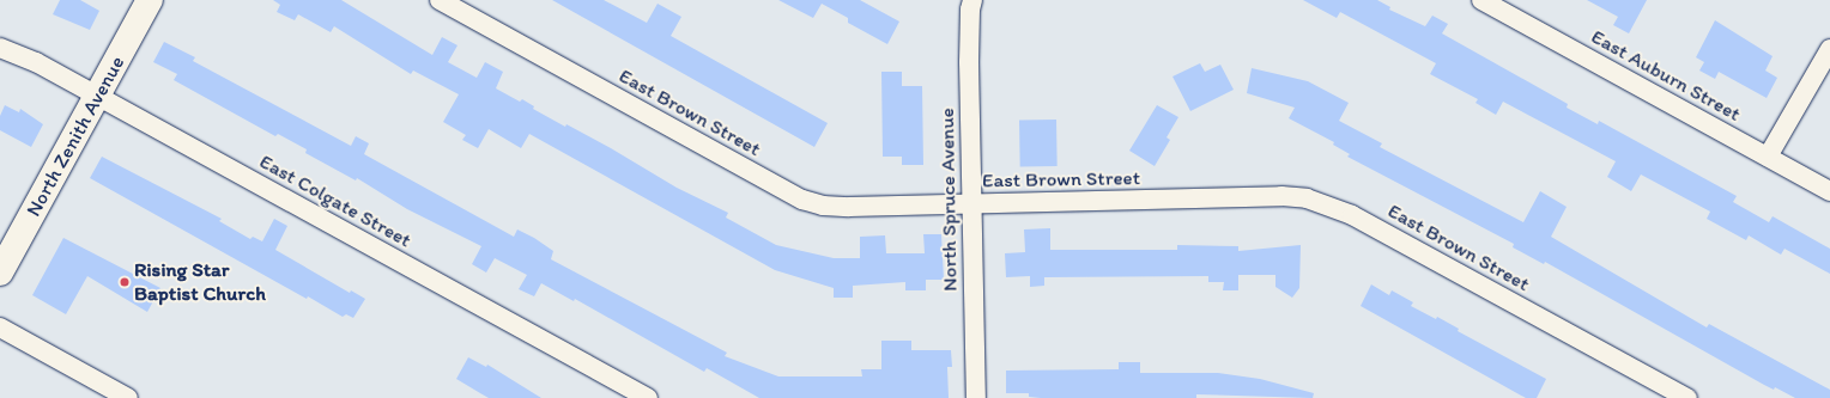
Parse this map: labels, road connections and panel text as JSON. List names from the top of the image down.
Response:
{
  "streets": {
    "street": [
      "East Auburn Street",
      "East Brown Street",
      "North Zenith Avenue",
      "North Spruce Avenue",
      "East Colgate Street"
    ]
  },
  "crossings": [
    ["East Brown Street", "North Spruce Avenue"],
    ["North Zenith Avenue", "East Colgate Street"]
  ],
  "places": ["Rising Star Baptist Church"]
}
